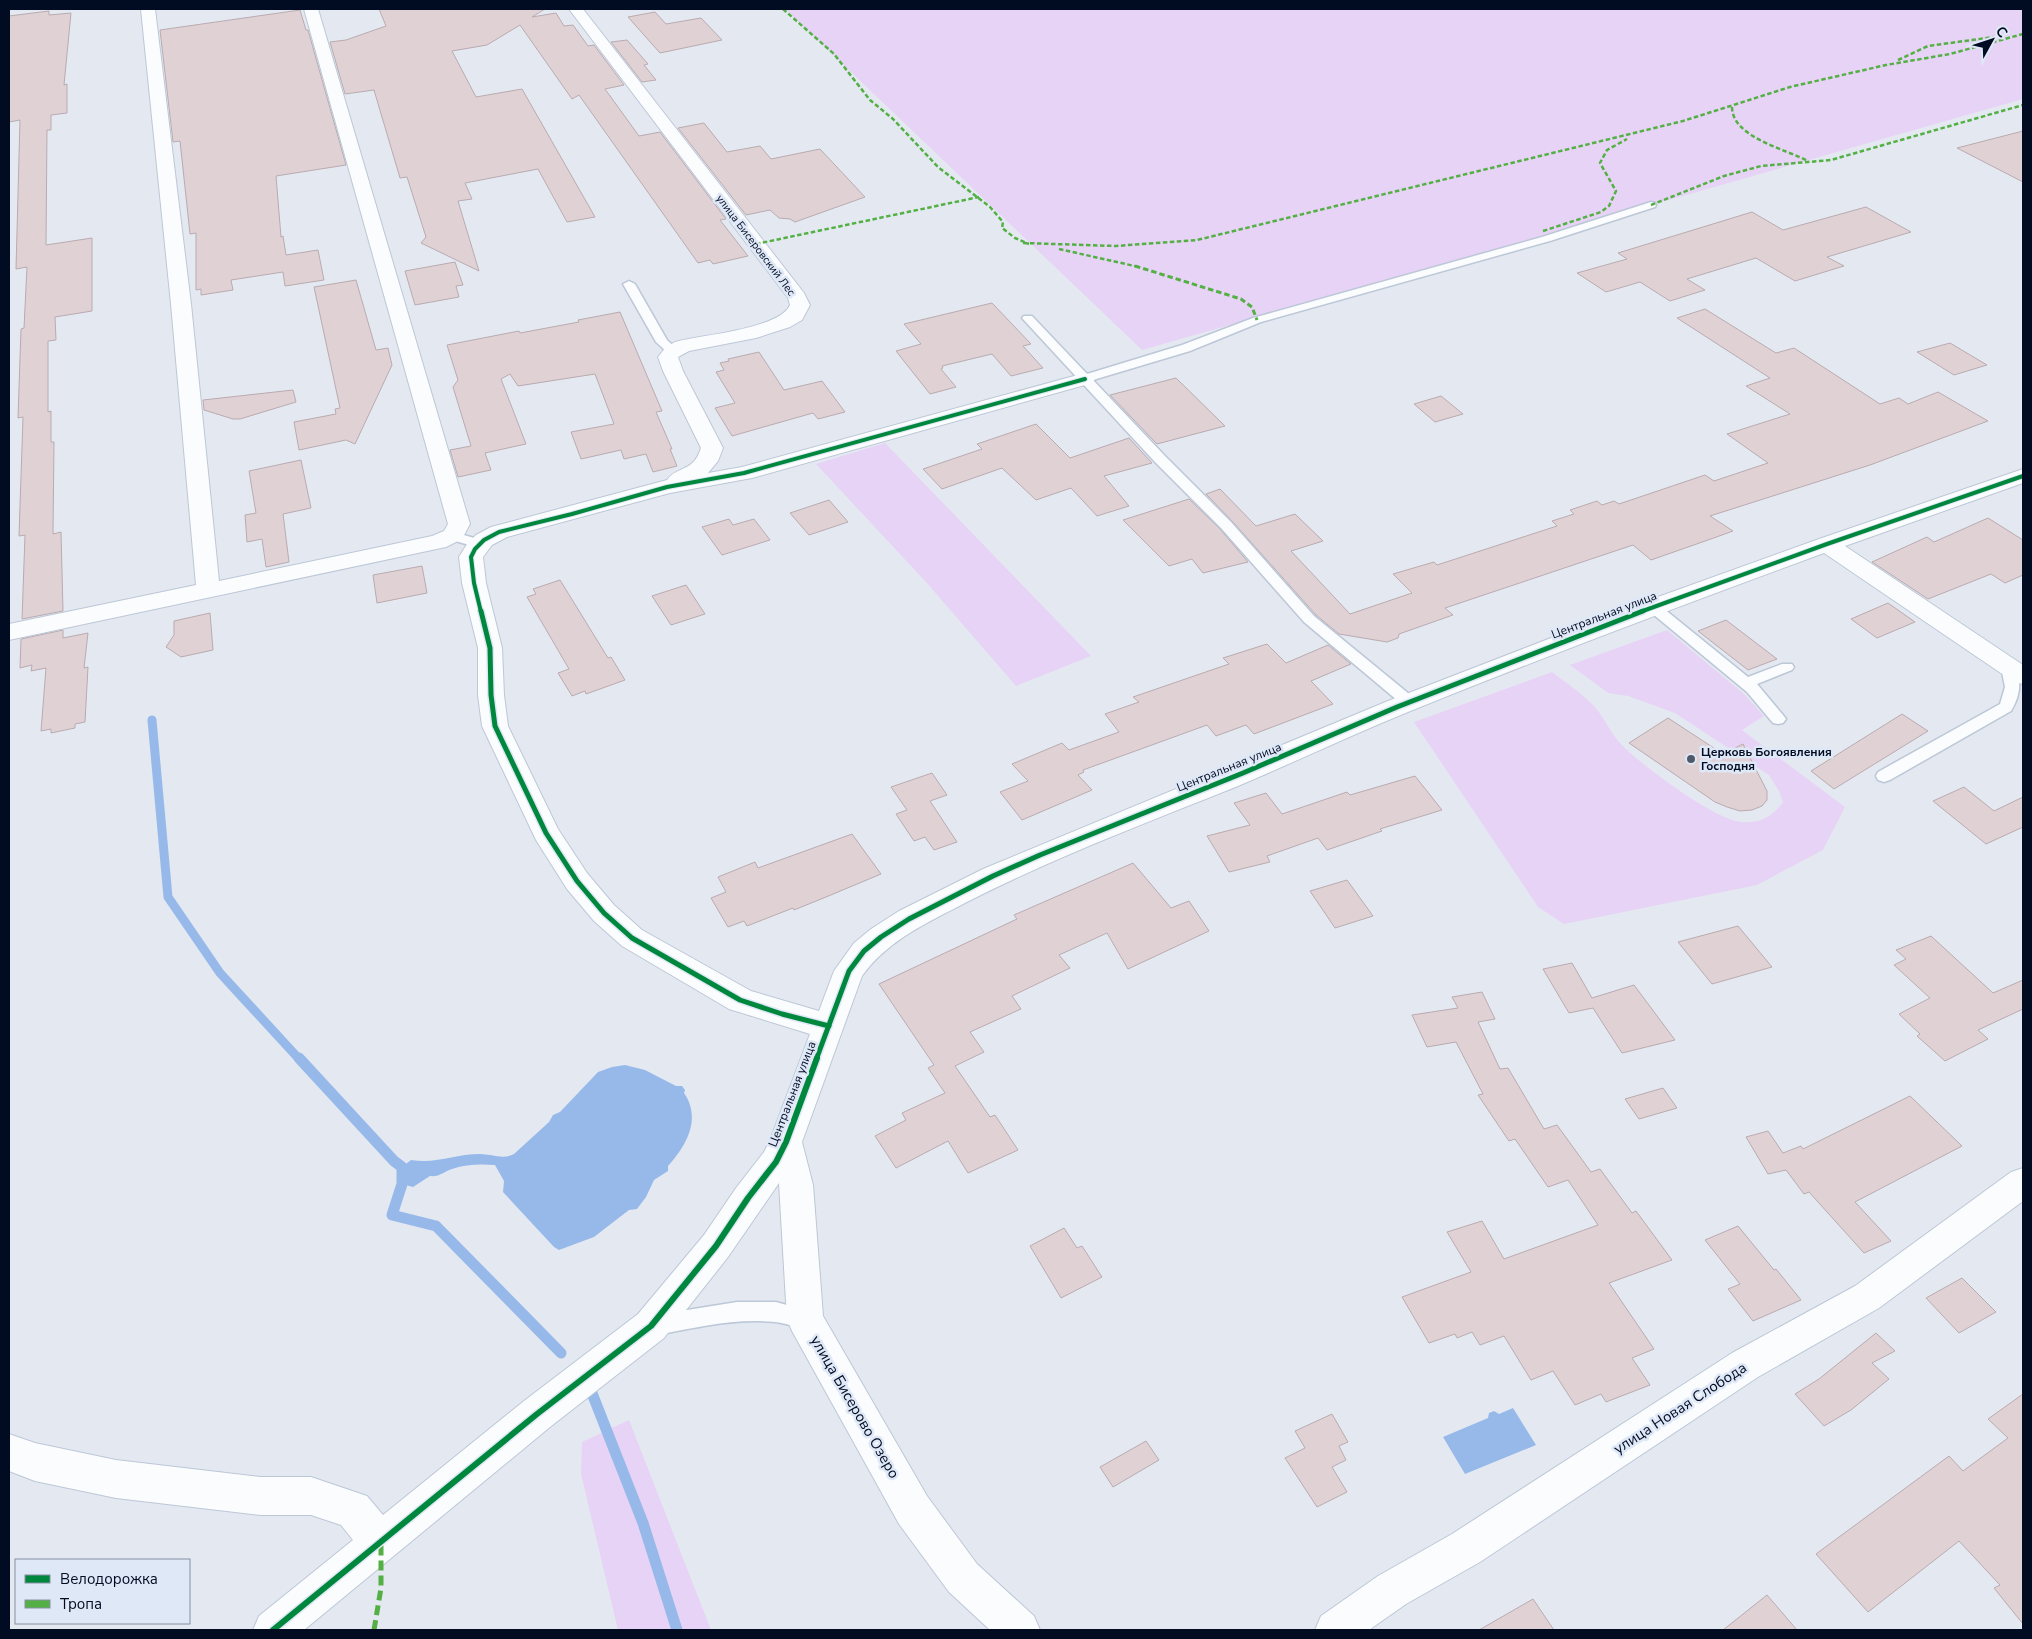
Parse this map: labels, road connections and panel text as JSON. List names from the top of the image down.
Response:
{
  "streets": {
    "street": [
      "улица Бисеровский Лес",
      "Центральная улица",
      "улица Бисерово Озеро",
      "улица Новая Слобода"
    ]
  },
  "crossings": [
    ["Центральная улица", "улица Бисерово Озеро"]
  ],
  "places": ["Церковь Богоявления Господня"],
  "legend": ["Велодорожка", "Тропа"],
  "north": "top right"
}
